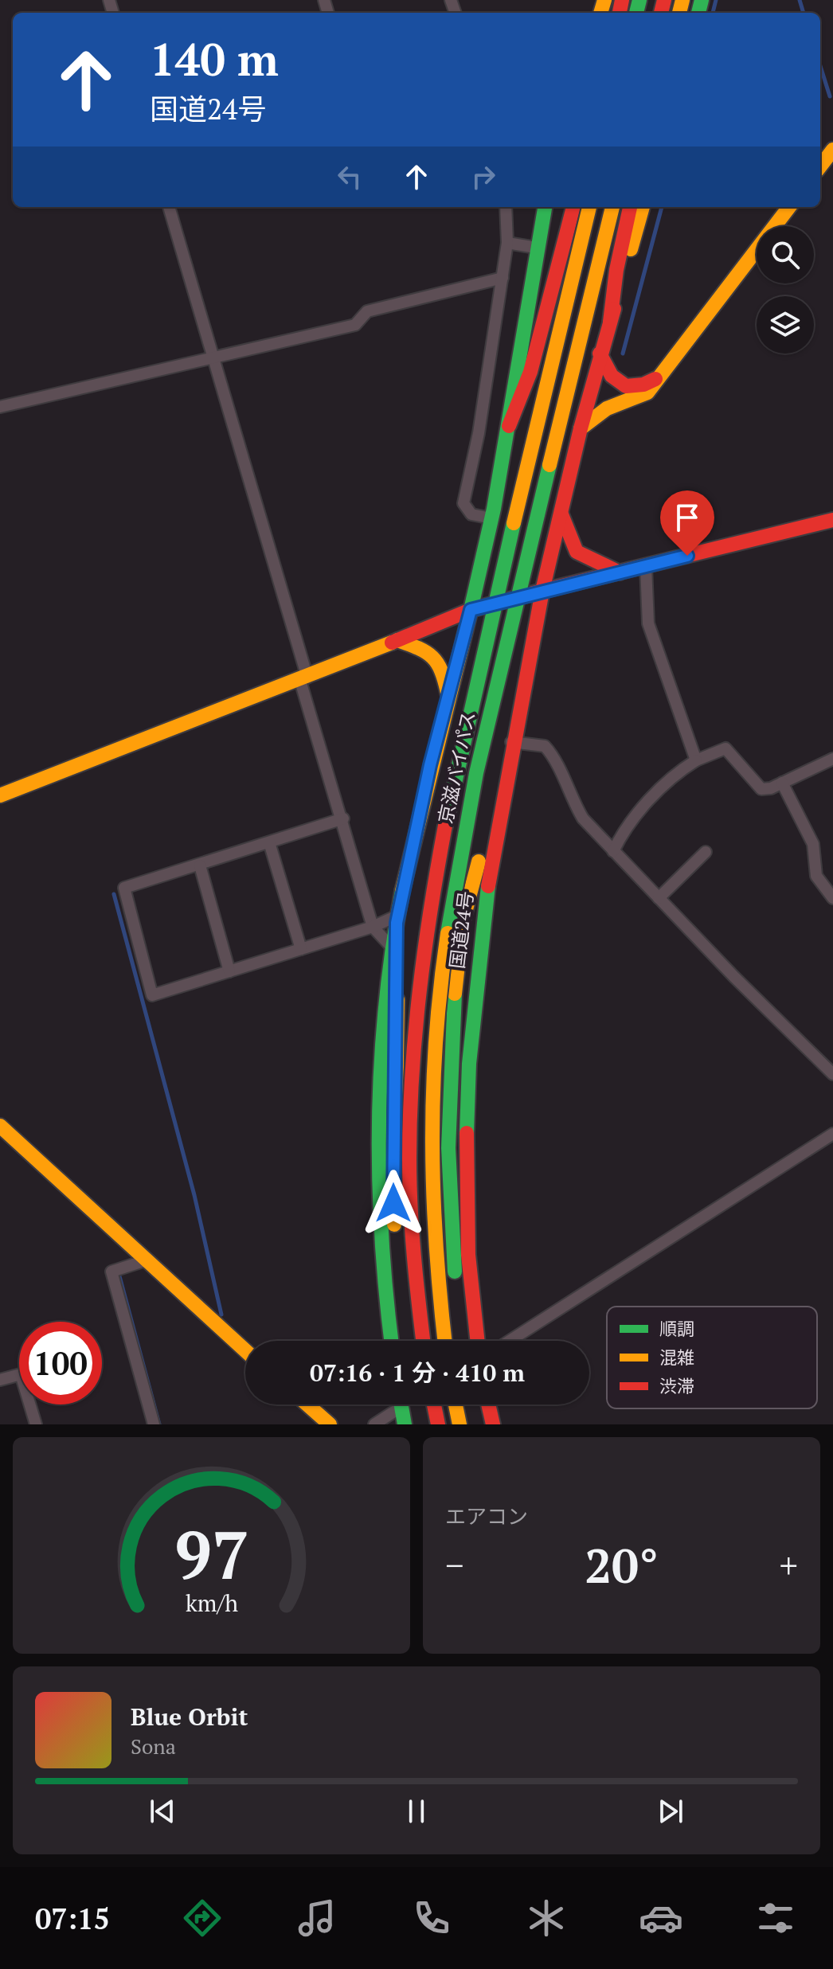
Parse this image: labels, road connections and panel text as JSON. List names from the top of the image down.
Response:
{
  "streets": {
    "main road": ["京滋バイパス", "国道24号"]
  },
  "legend": ["順調", "混雑", "渋滞"],
  "page": {
    "turn": ["140 m", "国道24号"],
    "limit": "100",
    "trip": "07:16 · 1 分 · 410 m",
    "tile": "エアコン",
    "heat": ["−", "20°", "+"],
    "song": ["Blue Orbit", "Sona"],
    "tabs": "07:15",
    "gauge": ["97", "km/h"]
  }
}
